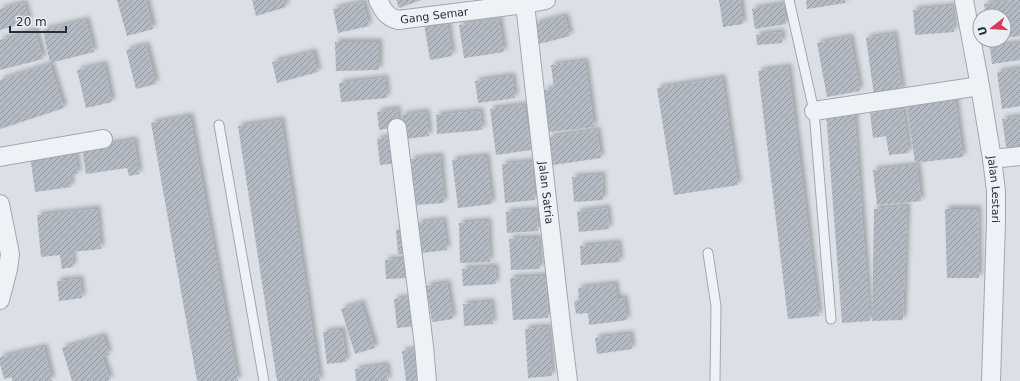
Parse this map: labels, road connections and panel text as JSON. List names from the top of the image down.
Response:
{
  "streets": {
    "street": ["Gang Semar", "Jalan Lestari", "Jalan Satria"]
  },
  "crossings": [
    ["Gang Semar", "Jalan Satria"]
  ],
  "scale_bar": "20 m",
  "north": "left"
}
